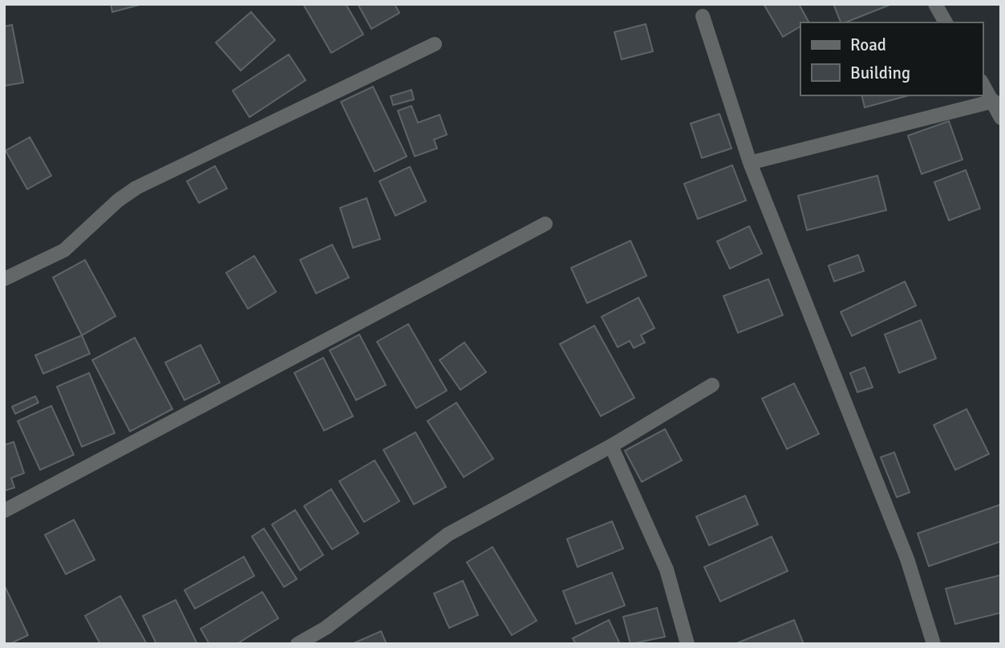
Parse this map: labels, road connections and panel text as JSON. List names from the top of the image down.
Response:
{
  "legend": ["Road", "Building"]
}
